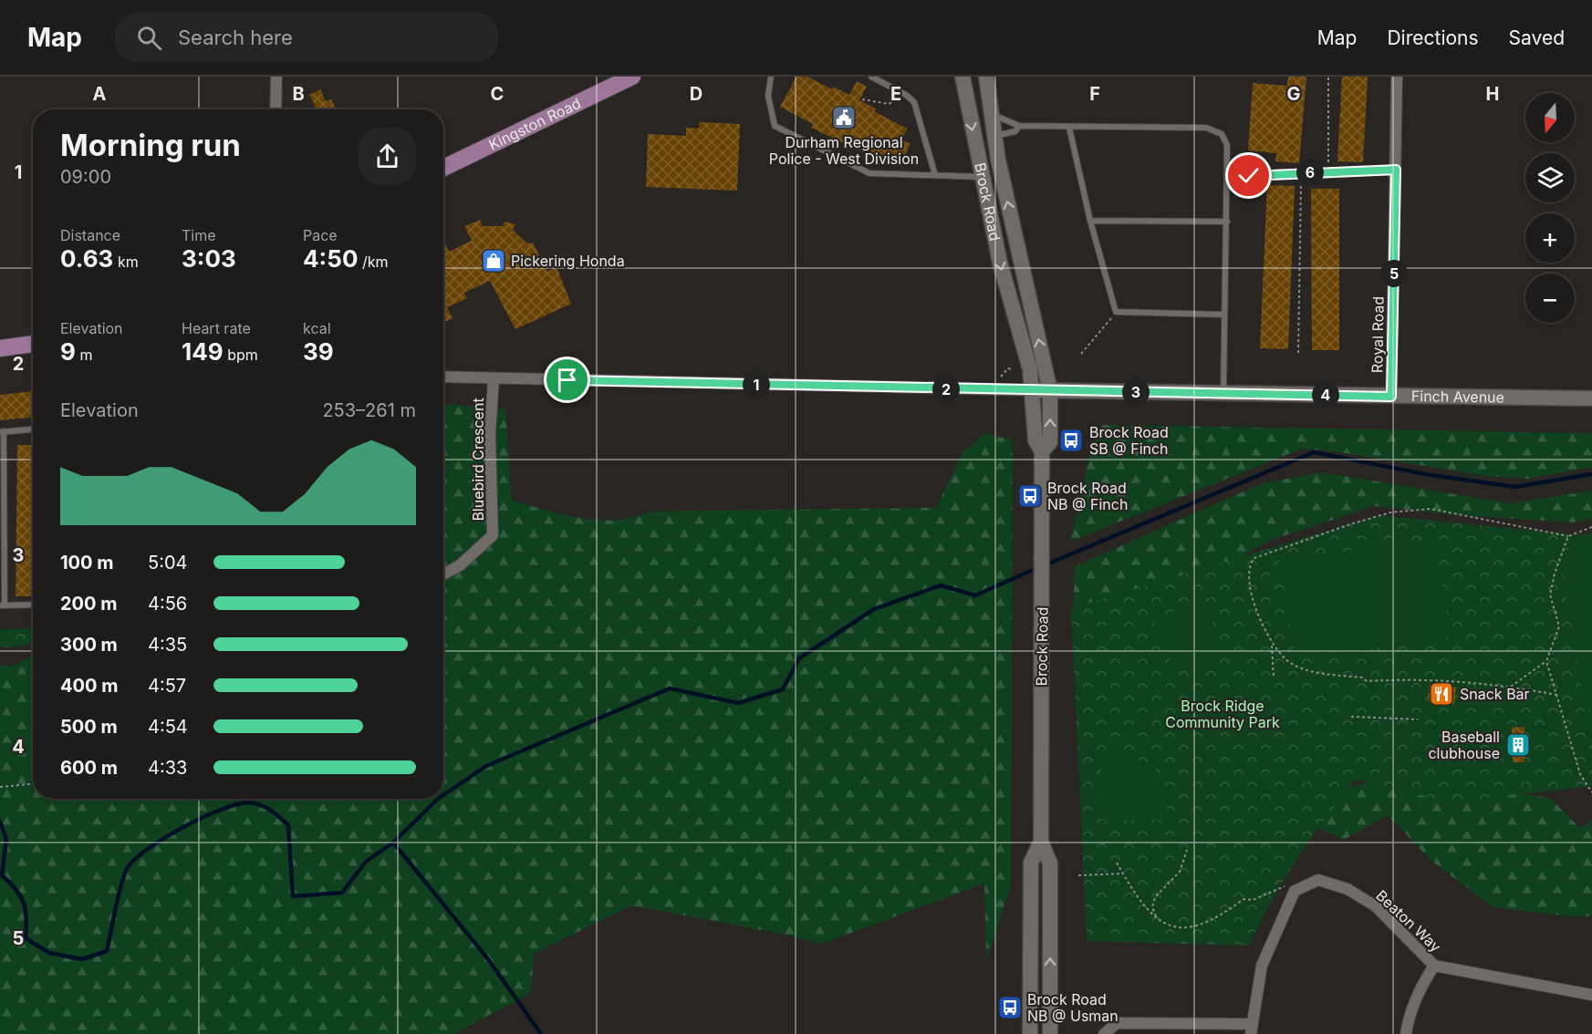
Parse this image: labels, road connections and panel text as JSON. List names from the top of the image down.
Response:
{
  "streets": {
    "main road": ["Kingston Road", "Brock Road", "Finch Avenue"],
    "street": ["Royal Road", "Bluebird Crescent", "Beaton Way"]
  },
  "crossings": [
    ["Brock Road", "Finch Avenue"],
    ["Royal Road", "Finch Avenue"],
    ["Finch Avenue", "Bluebird Crescent"]
  ],
  "parks": ["Brock Ridge Community Park"],
  "places": {
    "public building": ["Durham Regional Police - West Division"],
    "shop": ["Pickering Honda"],
    "bus stop": ["Brock Road SB @ Finch", "Brock Road NB @ Finch", "Brock Road NB @ Usman"],
    "restaurant": ["Snack Bar"],
    "building": ["Baseball clubhouse"]
  },
  "north": "bottom",
  "page": {
    "header": "Map",
    "search": "Search here",
    "nav": ["Map", "Directions", "Saved"],
    "map_buttons": ["+", "−"],
    "heading": ["Morning run", "09:00"],
    "pins": [
      "6",
      "5",
      "1",
      "2",
      "3",
      "4"
    ],
    "stats": [
      ["Distance", "0.63 km"],
      ["Time", "3:03"],
      ["Pace", "4:50 /km"],
      ["Elevation", "9 m"],
      ["Heart rate", "149 bpm"],
      ["kcal", "39"]
    ],
    "chart": ["Elevation", "253–261 m"],
    "list": [
      {
        "name": "100 m",
        "note": "5:04"
      },
      {
        "name": "200 m",
        "note": "4:56"
      },
      {
        "name": "300 m",
        "note": "4:35"
      },
      {
        "name": "400 m",
        "note": "4:57"
      },
      {
        "name": "500 m",
        "note": "4:54"
      },
      {
        "name": "600 m",
        "note": "4:33"
      }
    ]
  },
  "grid": {
    "columns": [
      "A",
      "B",
      "C",
      "D",
      "E",
      "F",
      "G",
      "H"
    ],
    "rows": [
      "1",
      "2",
      "3",
      "4",
      "5"
    ]
  }
}
